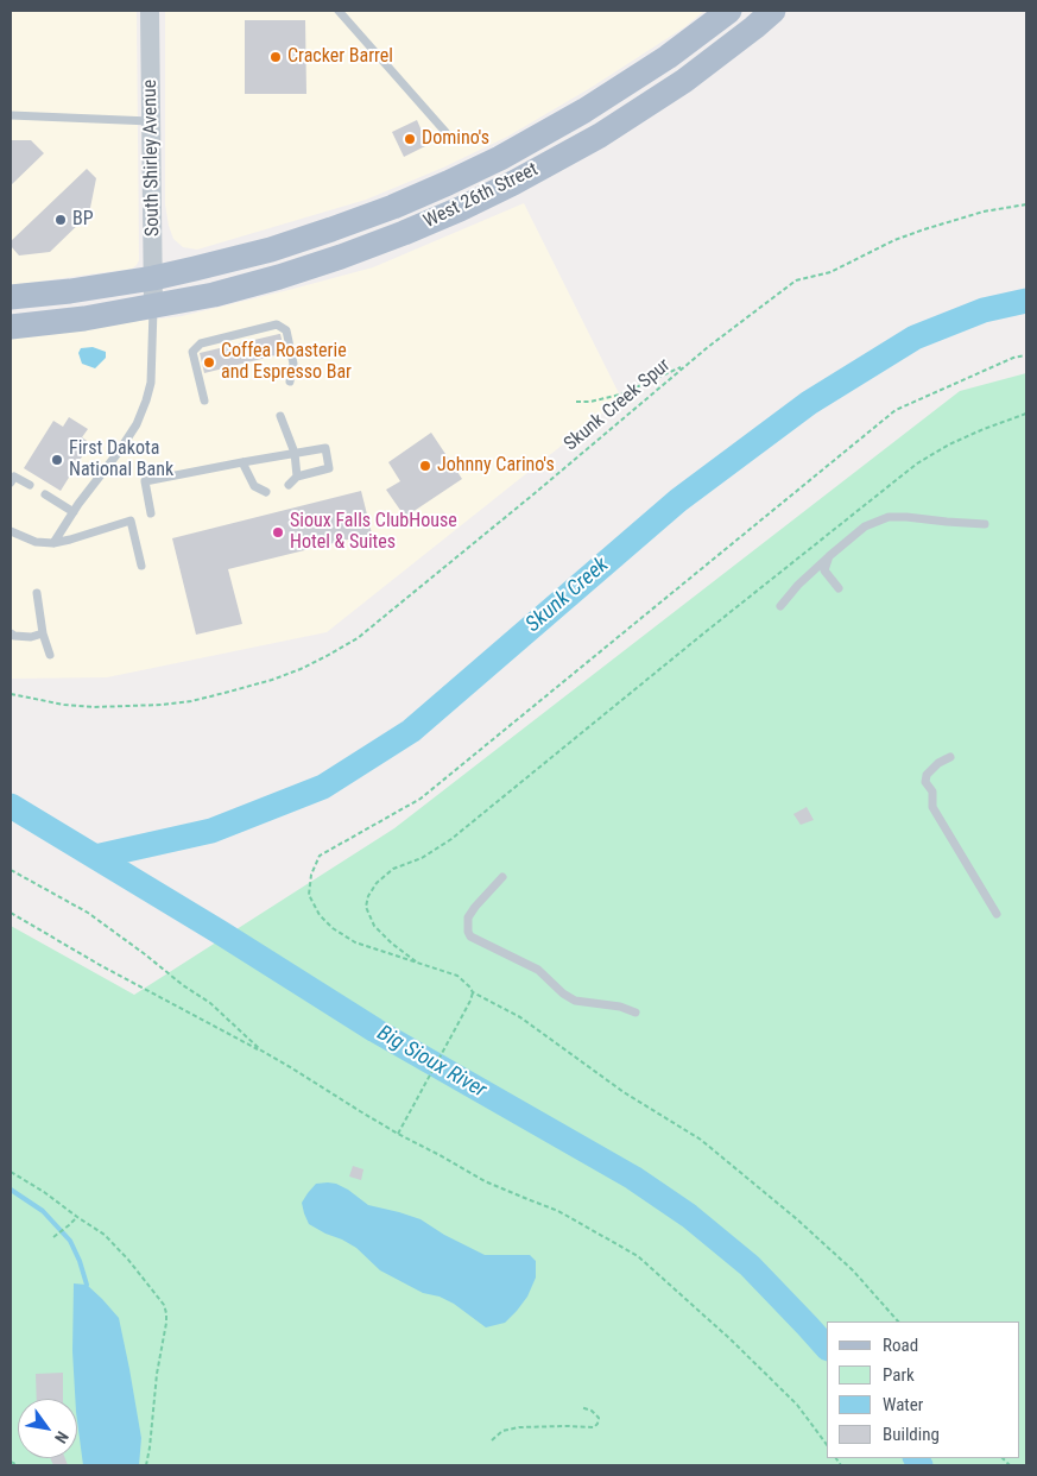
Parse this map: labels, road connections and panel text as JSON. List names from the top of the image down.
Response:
{
  "streets": {
    "main road": ["West 26th Street"],
    "street": ["South Shirley Avenue"],
    "path": ["Skunk Creek Spur"]
  },
  "crossings": [
    ["South Shirley Avenue", "West 26th Street"]
  ],
  "water": ["Skunk Creek", "Big Sioux River"],
  "places": [
    "Cracker Barrel",
    "Domino's",
    "BP",
    "Coffea Roasterie and Espresso Bar",
    "First Dakota National Bank",
    "Johnny Carino's",
    "Sioux Falls ClubHouse Hotel & Suites"
  ],
  "legend": [
    "Road",
    "Park",
    "Water",
    "Building"
  ],
  "north": "bottom right"
}
